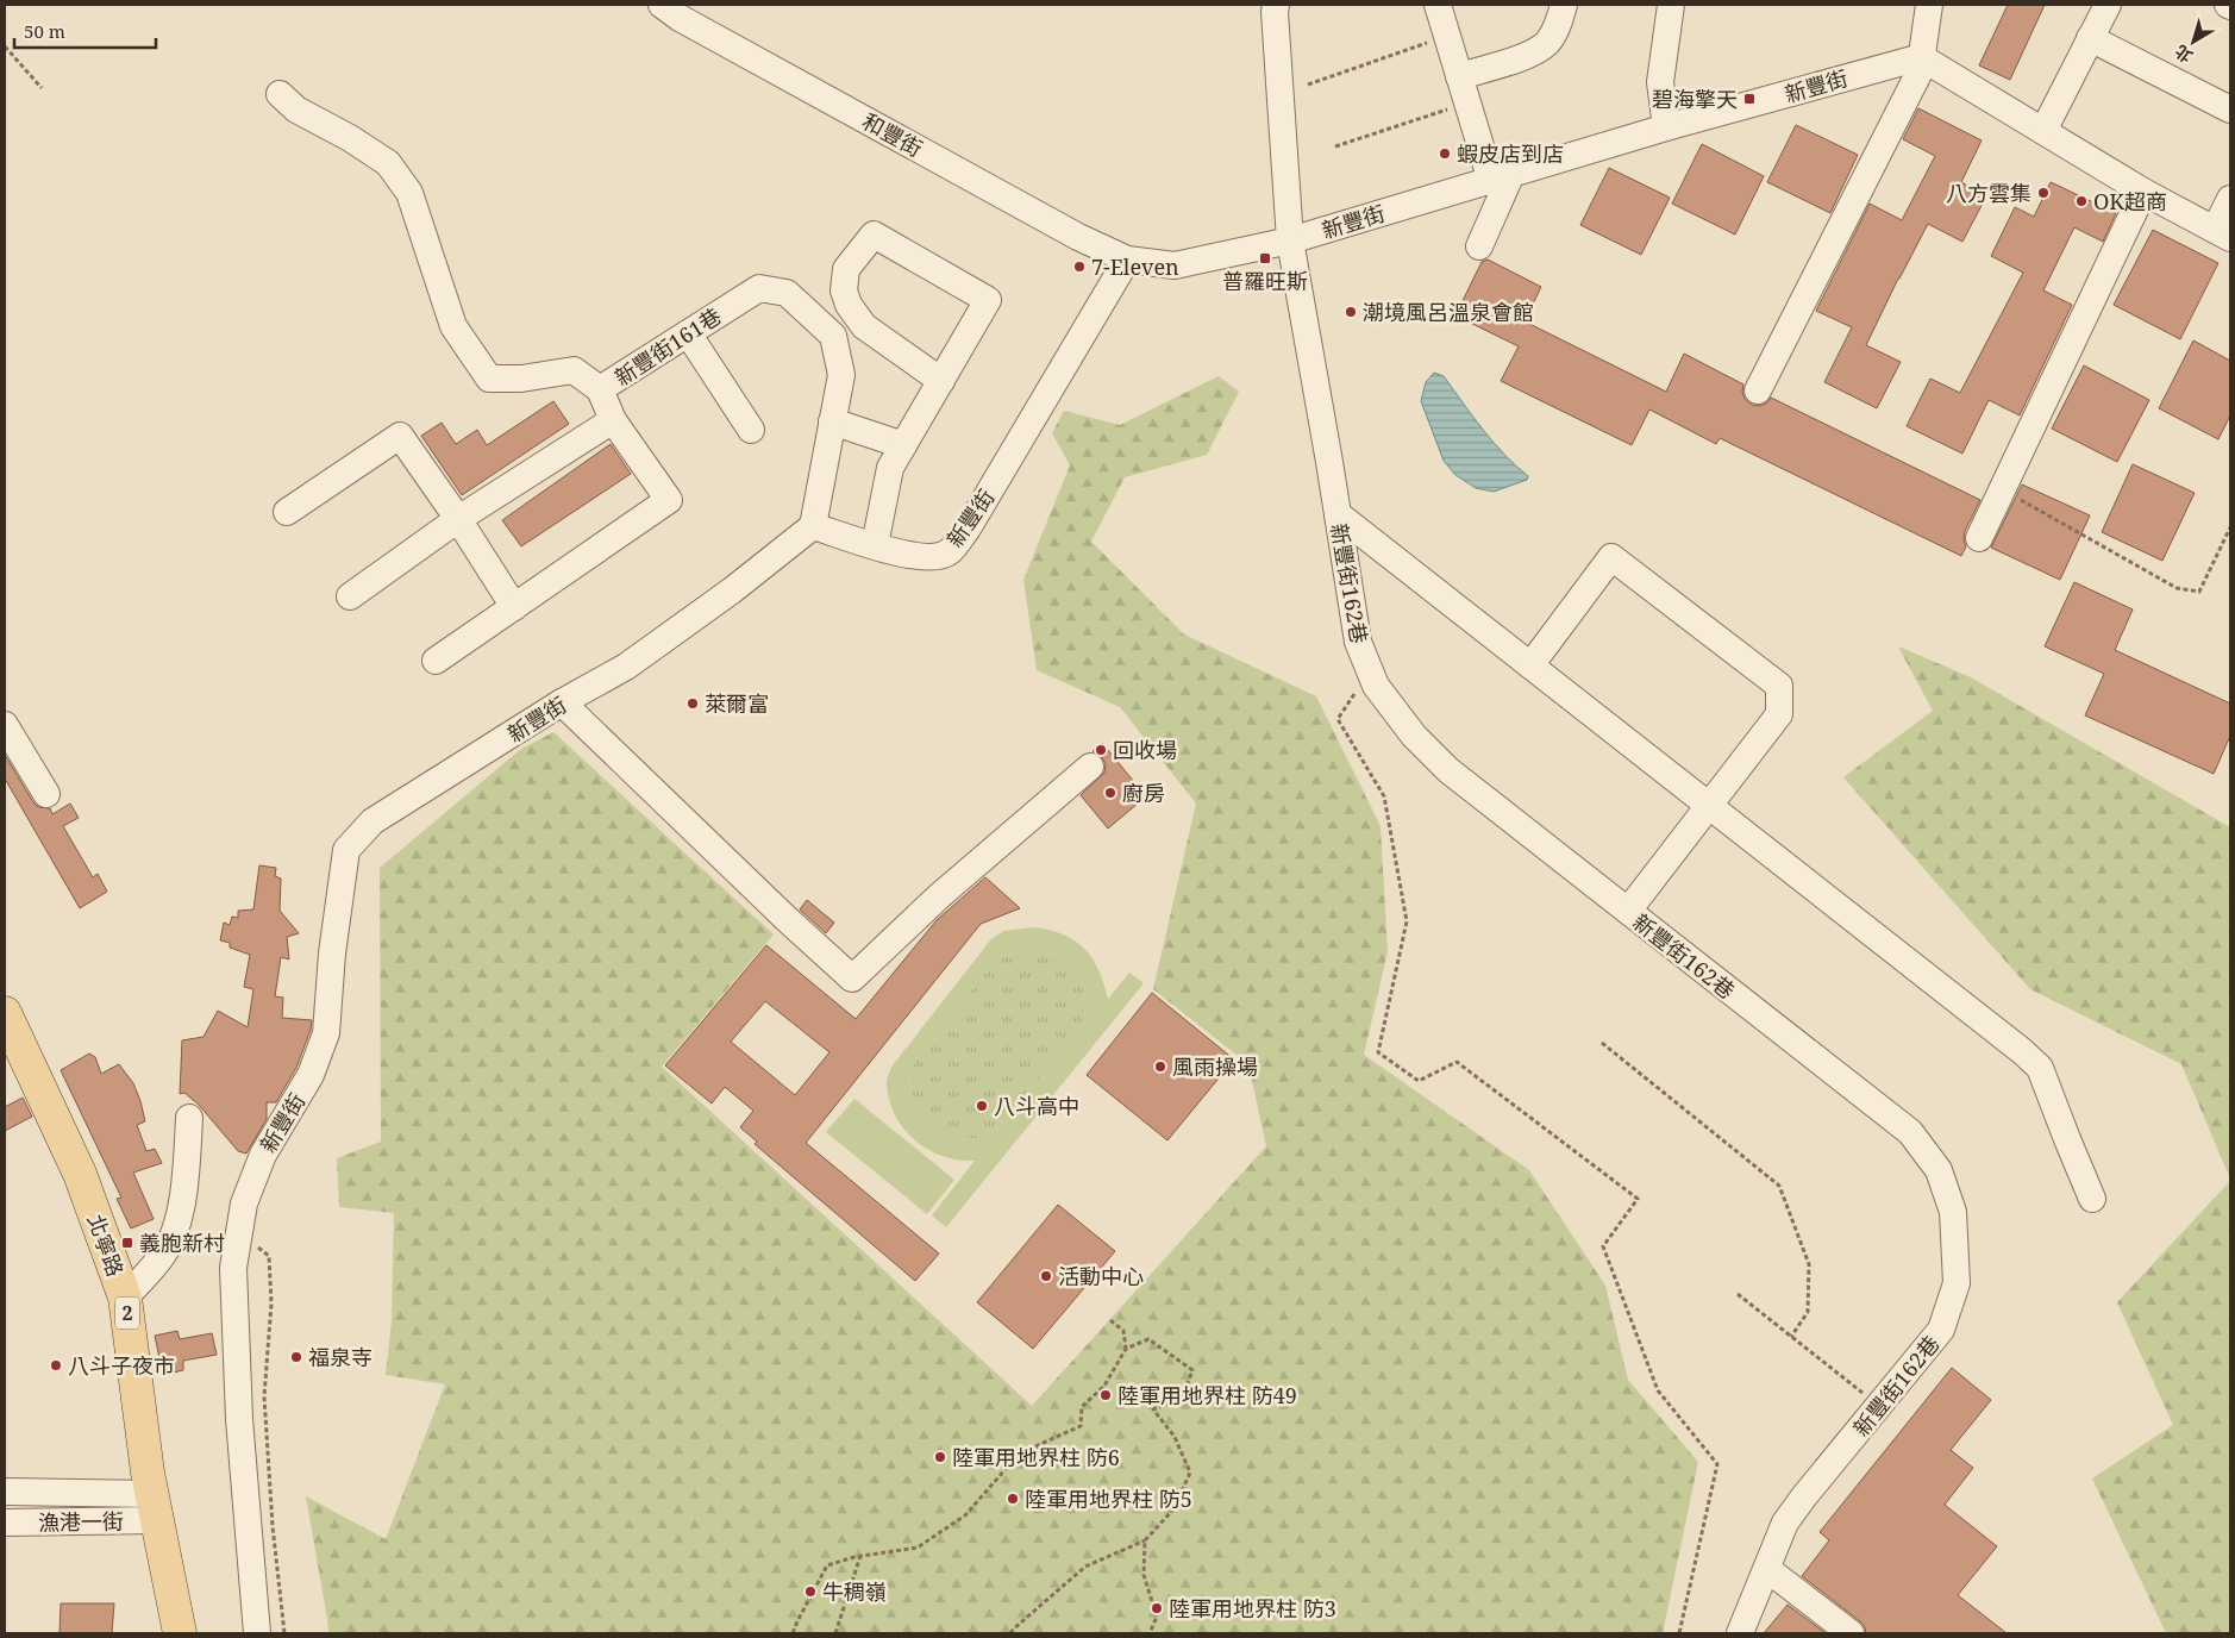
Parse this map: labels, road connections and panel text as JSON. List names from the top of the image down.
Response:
{
  "streets": {
    "main road": ["北寧路", "2"],
    "street": [
      "新豐街",
      "和豐街",
      "新豐街161巷",
      "新豐街162巷",
      "漁港一街"
    ]
  },
  "crossings": [
    ["新豐街", "和豐街"],
    ["新豐街", "新豐街161巷"],
    ["新豐街", "新豐街162巷"],
    ["北寧路", "漁港一街"]
  ],
  "places": {
    "transit": ["碧海擎天", "普羅旺斯", "義胞新村"],
    "other": [
      "蝦皮店到店",
      "八方雲集",
      "OK超商",
      "7-Eleven",
      "潮境風呂溫泉會館",
      "萊爾富",
      "回收場",
      "廚房",
      "風雨操場",
      "八斗高中",
      "活動中心",
      "福泉寺",
      "八斗子夜市",
      "陸軍用地界柱 防49",
      "陸軍用地界柱 防6",
      "陸軍用地界柱 防5",
      "牛稠嶺",
      "陸軍用地界柱 防3"
    ]
  },
  "scale_bar": "50 m",
  "north": "bottom left"
}
